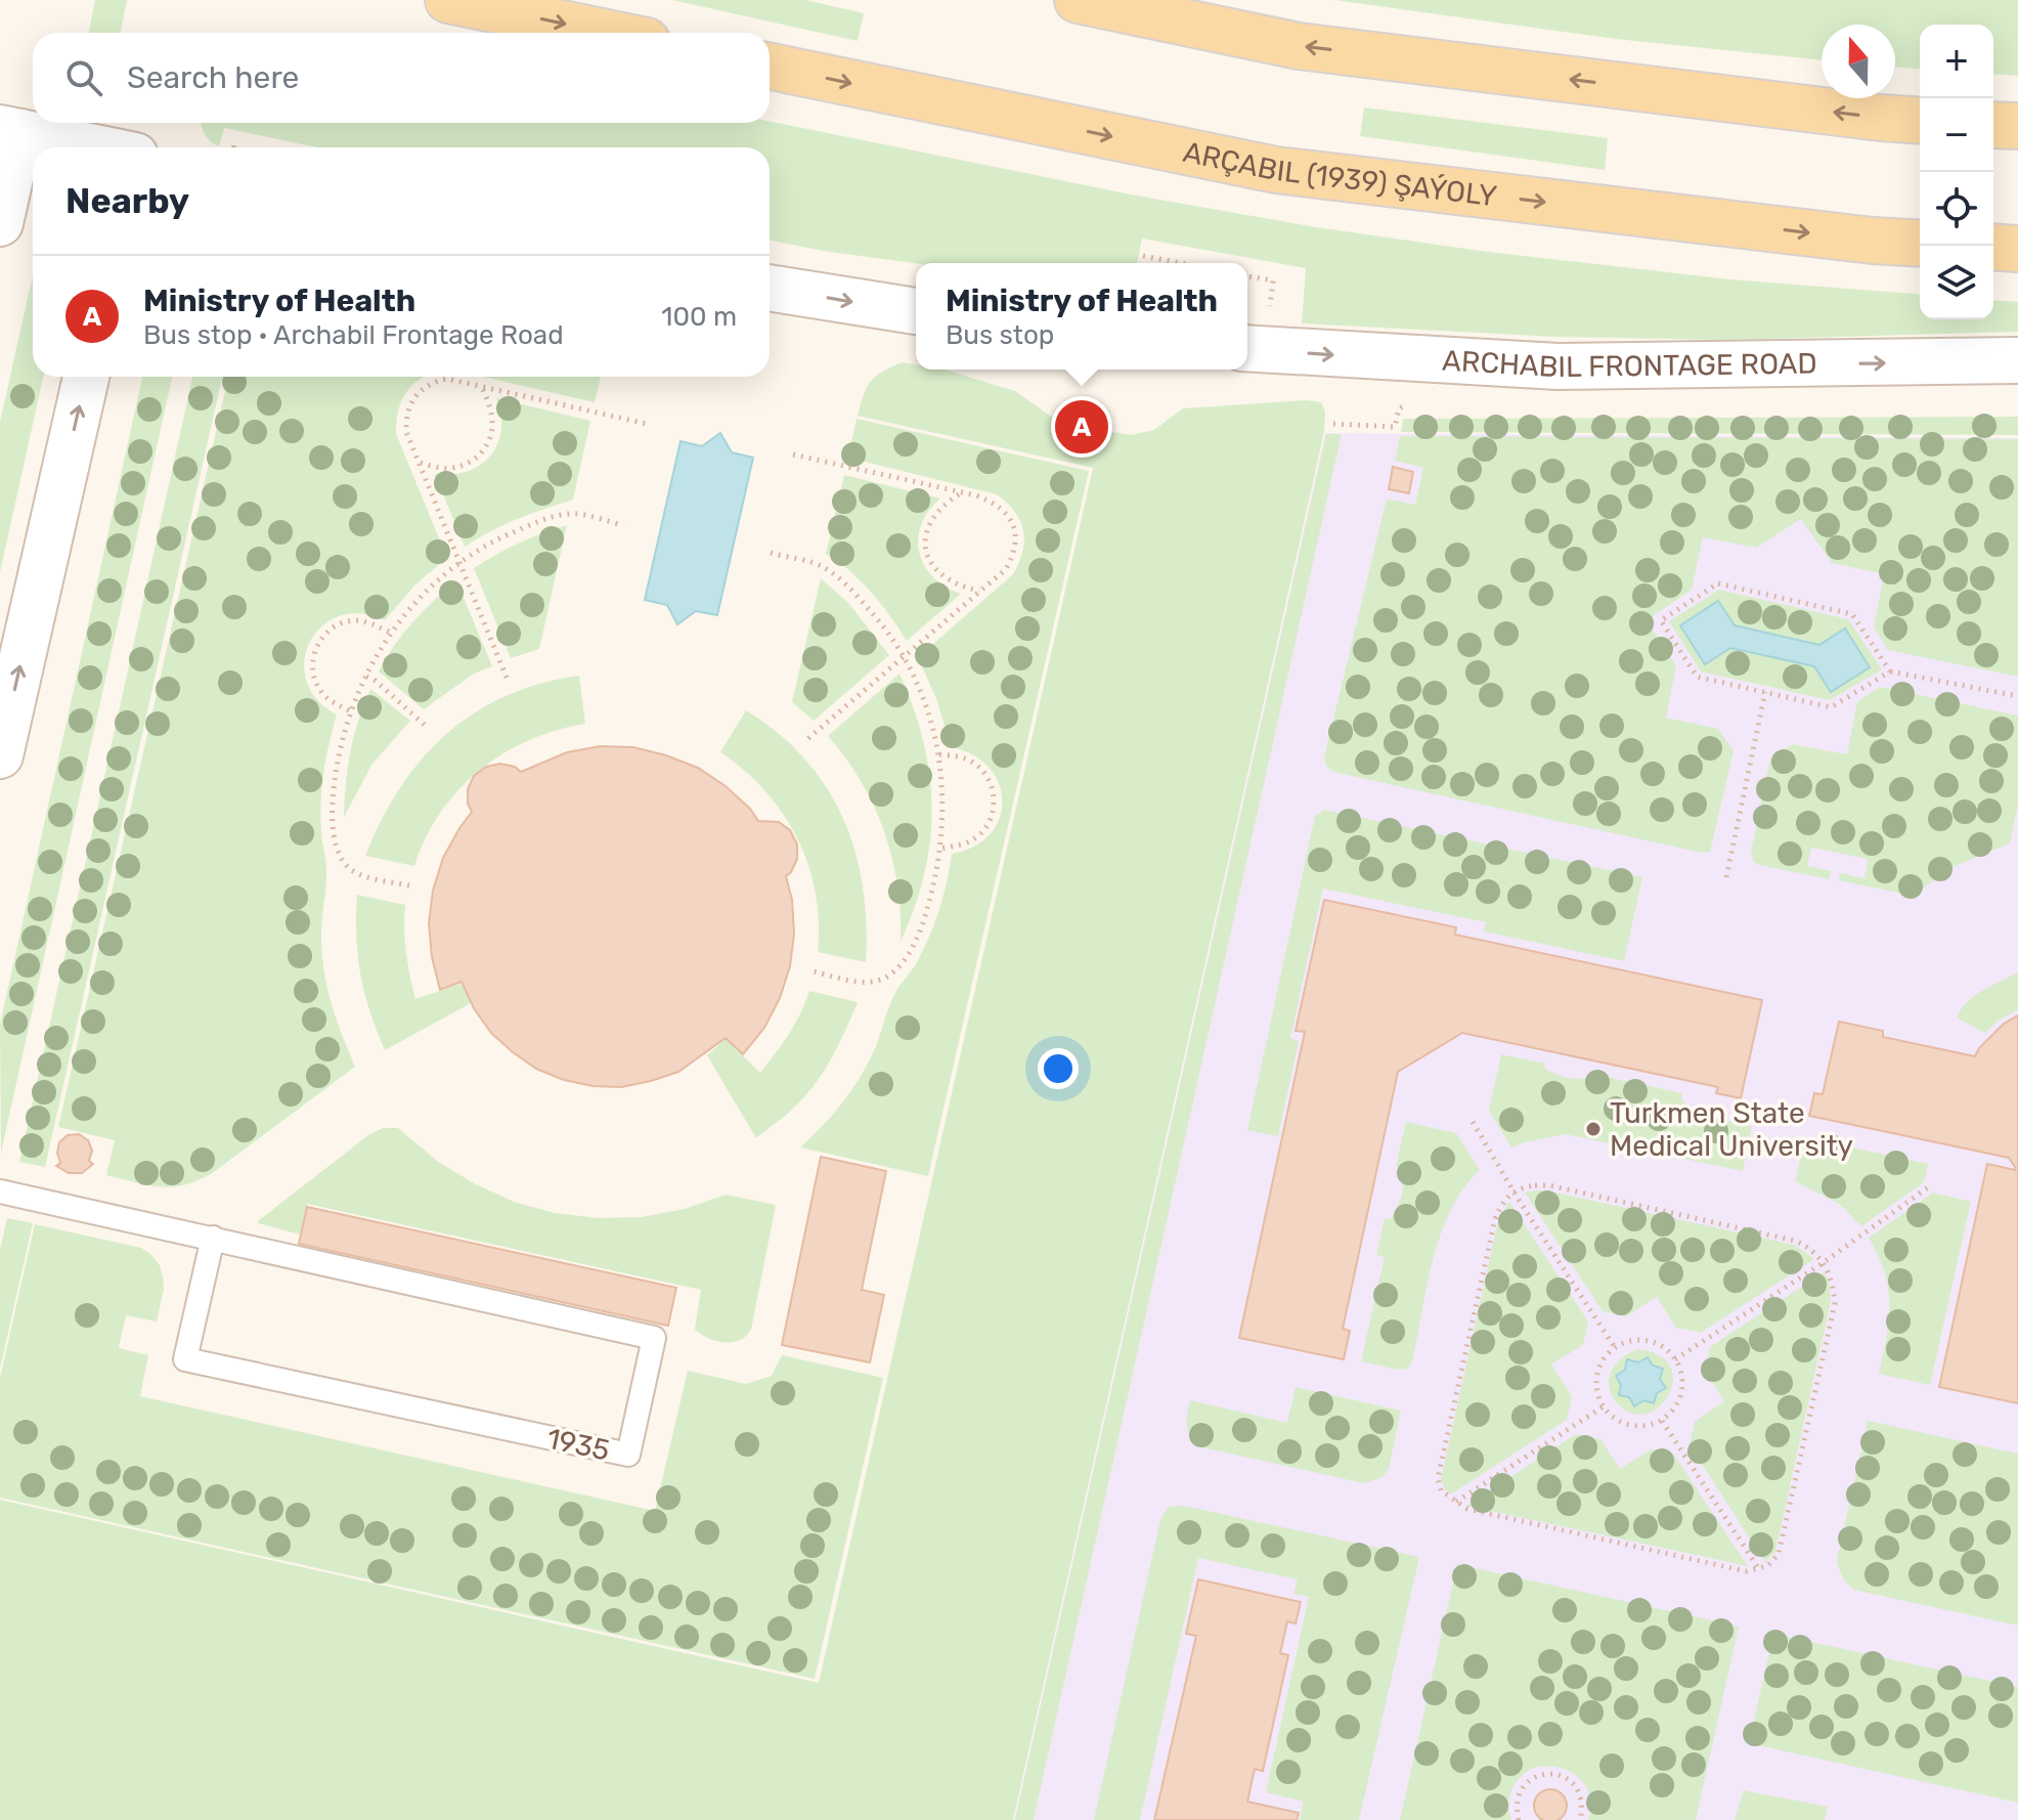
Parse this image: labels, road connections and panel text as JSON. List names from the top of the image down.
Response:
{
  "streets": {
    "main road": ["ARÇABIL (1939) ŞAÝOLY"],
    "street": ["ARCHABIL FRONTAGE ROAD"],
    "lane": ["1935"]
  },
  "one_way": ["ARCHABIL FRONTAGE ROAD"],
  "places": ["Turkmen State Medical University"],
  "north": "top",
  "page": {
    "map_buttons": ["+", "−"],
    "search": "Search here",
    "heading": "Nearby",
    "list": [
      {
        "mark": "A",
        "name": "Ministry of Health",
        "note": "Bus stop · Archabil Frontage Road",
        "value": "100 m"
      }
    ],
    "popup": ["Ministry of Health", "Bus stop"],
    "pins": "A"
  }
}
